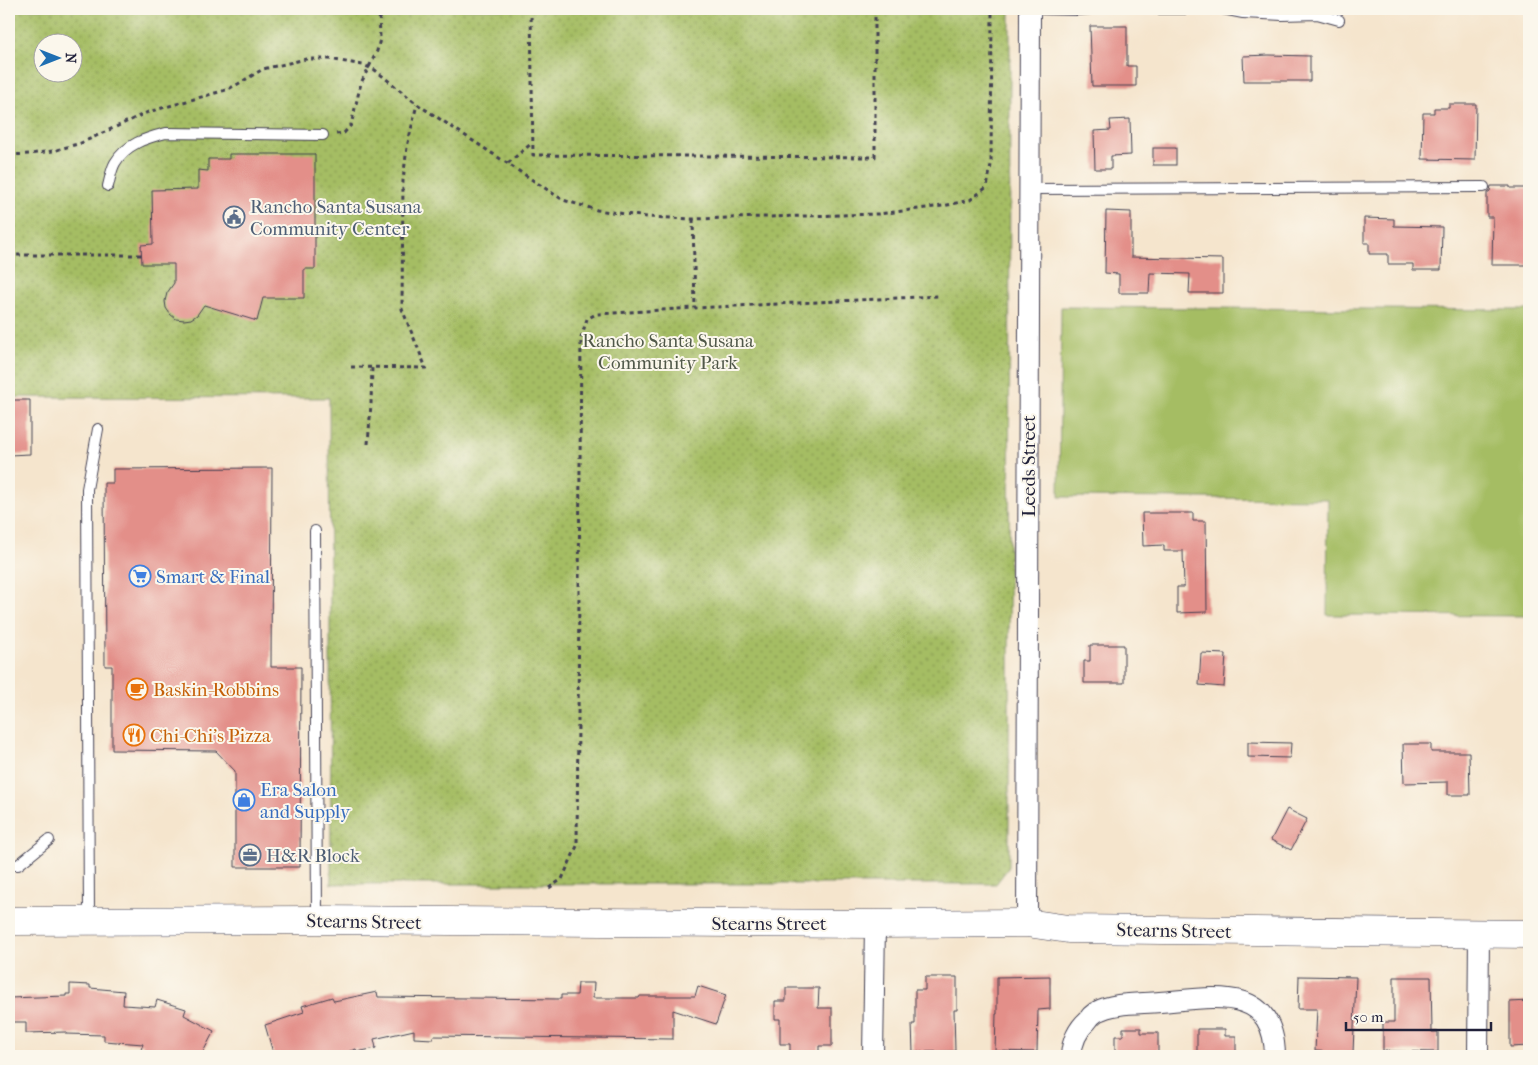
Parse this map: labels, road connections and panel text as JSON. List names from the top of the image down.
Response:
{
  "streets": {
    "main road": ["Stearns Street"],
    "street": ["Leeds Street"]
  },
  "crossings": [
    ["Leeds Street", "Stearns Street"]
  ],
  "parks": ["Rancho Santa Susana Community Park"],
  "places": {
    "public building": ["Rancho Santa Susana Community Center"],
    "supermarket": ["Smart & Final"],
    "cafe": ["Baskin-Robbins"],
    "restaurant": ["Chi-Chi's Pizza"],
    "shop": ["Era Salon and Supply"],
    "office": ["H&R Block"]
  },
  "scale_bar": "50 m",
  "north": "right"
}
